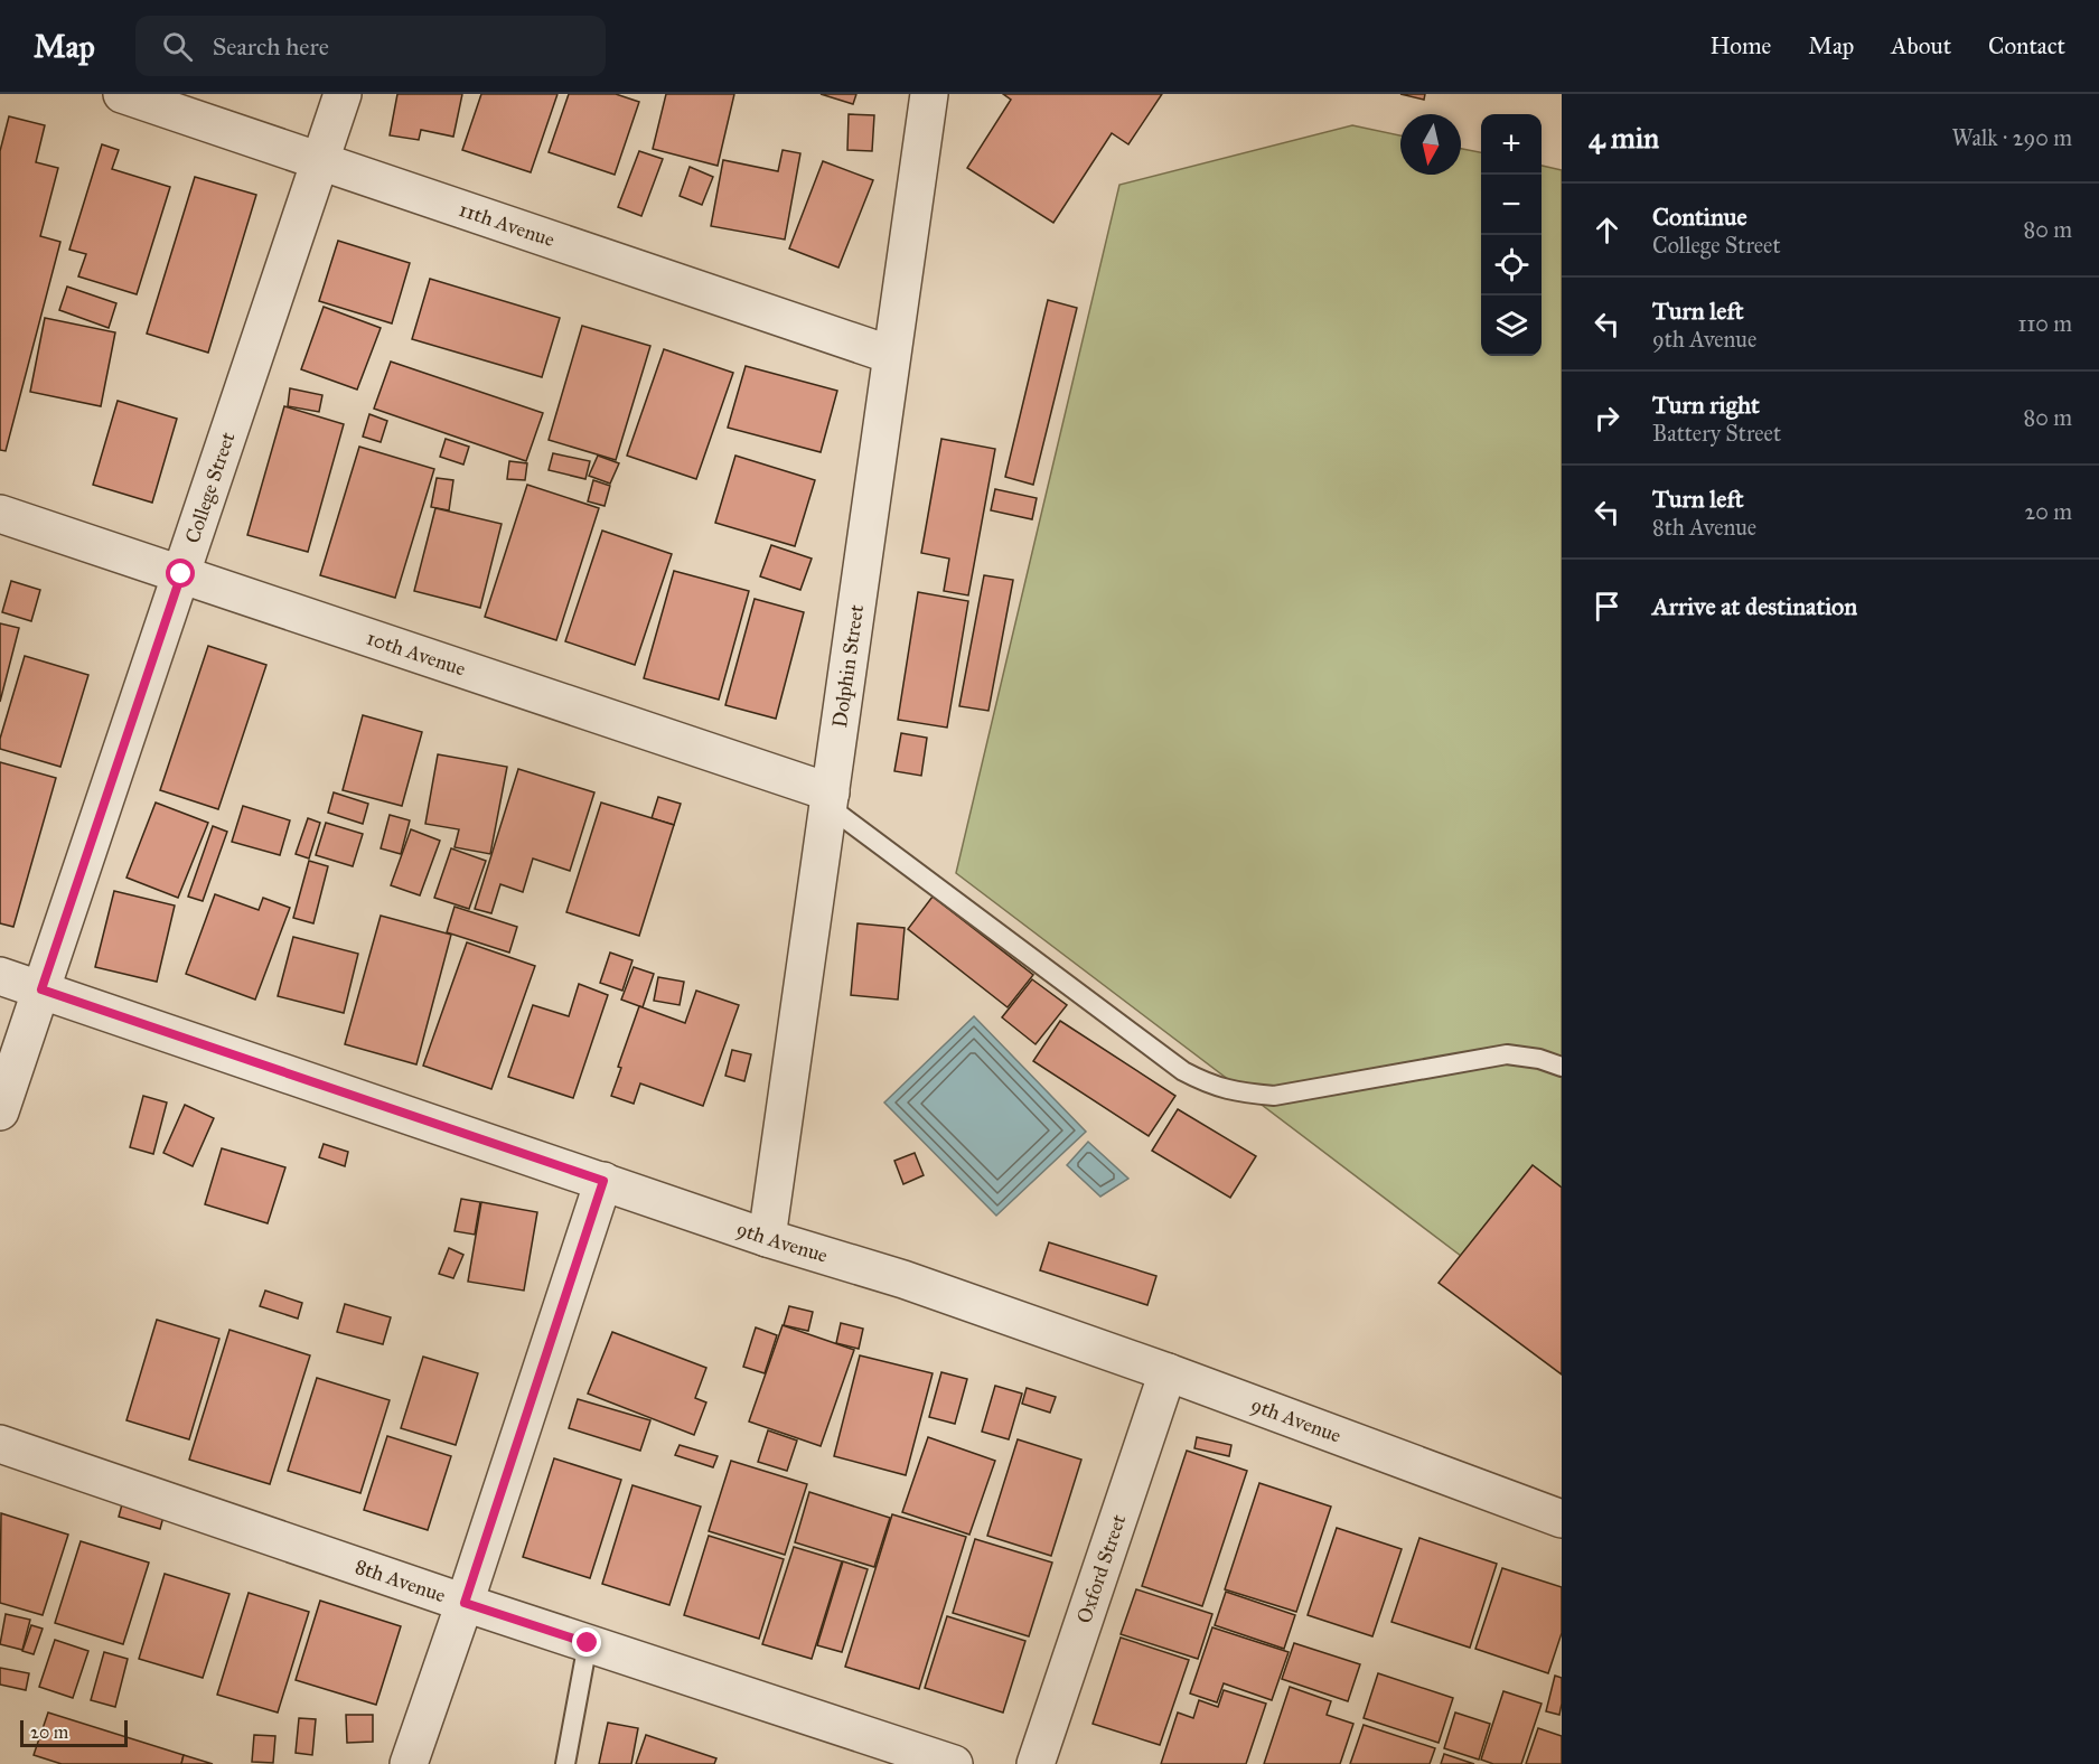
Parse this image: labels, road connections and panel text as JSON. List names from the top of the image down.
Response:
{
  "streets": {
    "street": [
      "11th Avenue",
      "College Street",
      "10th Avenue",
      "Dolphin Street",
      "9th Avenue",
      "Oxford Street",
      "8th Avenue"
    ]
  },
  "crossings": [
    ["11th Avenue", "College Street"],
    ["11th Avenue", "Dolphin Street"],
    ["College Street", "10th Avenue"],
    ["College Street", "9th Avenue"],
    ["10th Avenue", "Dolphin Street"],
    ["Dolphin Street", "9th Avenue"],
    ["9th Avenue", "Oxford Street"]
  ],
  "scale_bar": "20 m",
  "north": "bottom",
  "page": {
    "header": "Map",
    "search": "Search here",
    "nav": [
      "Home",
      "Map",
      "About",
      "Contact"
    ],
    "heading": ["4 min", "Walk · 290 m"],
    "map_buttons": ["+", "−"],
    "list": [
      ["Continue", "College Street", "80 m"],
      ["Turn left", "9th Avenue", "110 m"],
      ["Turn right", "Battery Street", "80 m"],
      ["Turn left", "8th Avenue", "20 m"],
      "Arrive at destination"
    ],
    "scale": "20 m"
  }
}
